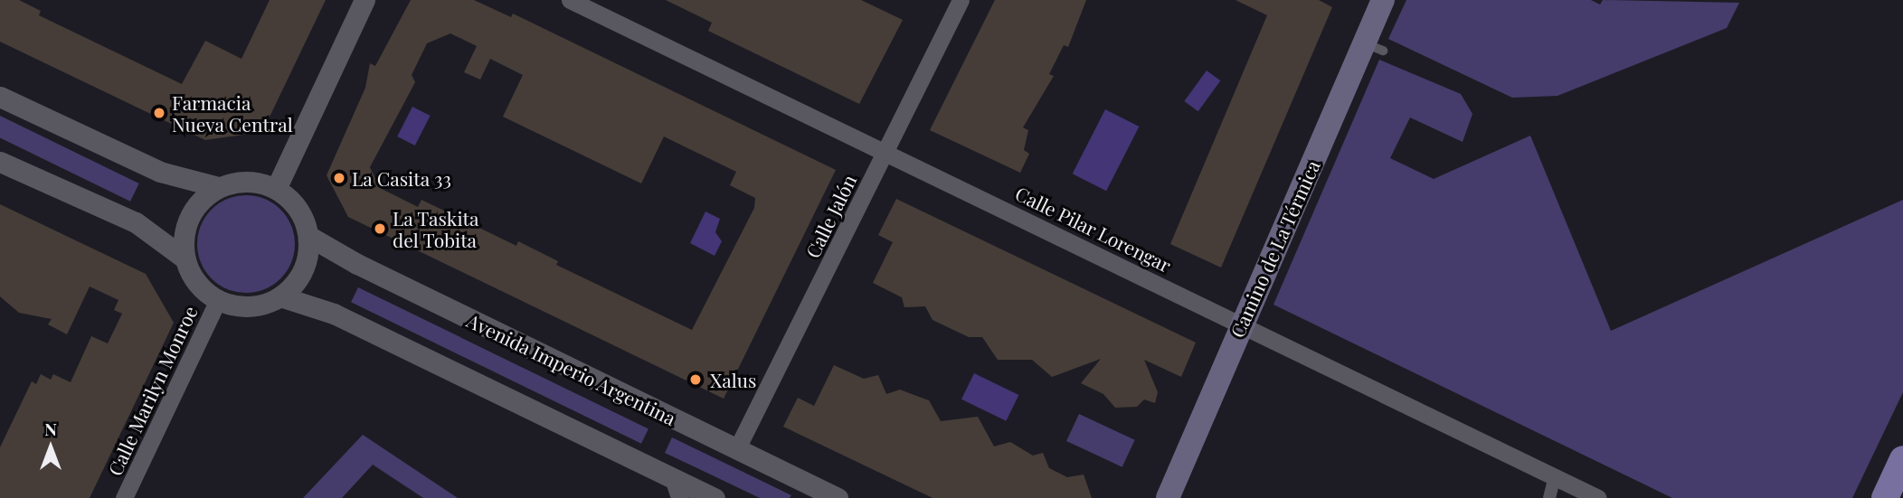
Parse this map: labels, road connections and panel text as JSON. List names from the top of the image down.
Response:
{
  "streets": {
    "main road": ["Camino de La Térmica"],
    "street": [
      "Calle Jalón",
      "Calle Pilar Lorengar",
      "Avenida Imperio Argentina",
      "Calle Marilyn Monroe"
    ]
  },
  "crossings": [
    ["Calle Jalón", "Calle Pilar Lorengar"],
    ["Calle Jalón", "Avenida Imperio Argentina"],
    ["Calle Pilar Lorengar", "Camino de La Térmica"],
    ["Avenida Imperio Argentina", "Calle Marilyn Monroe"]
  ],
  "places": [
    "Farmacia Nueva Central",
    "La Casita 33",
    "La Taskita del Tobita",
    "Xalus"
  ],
  "north": "top"
}
